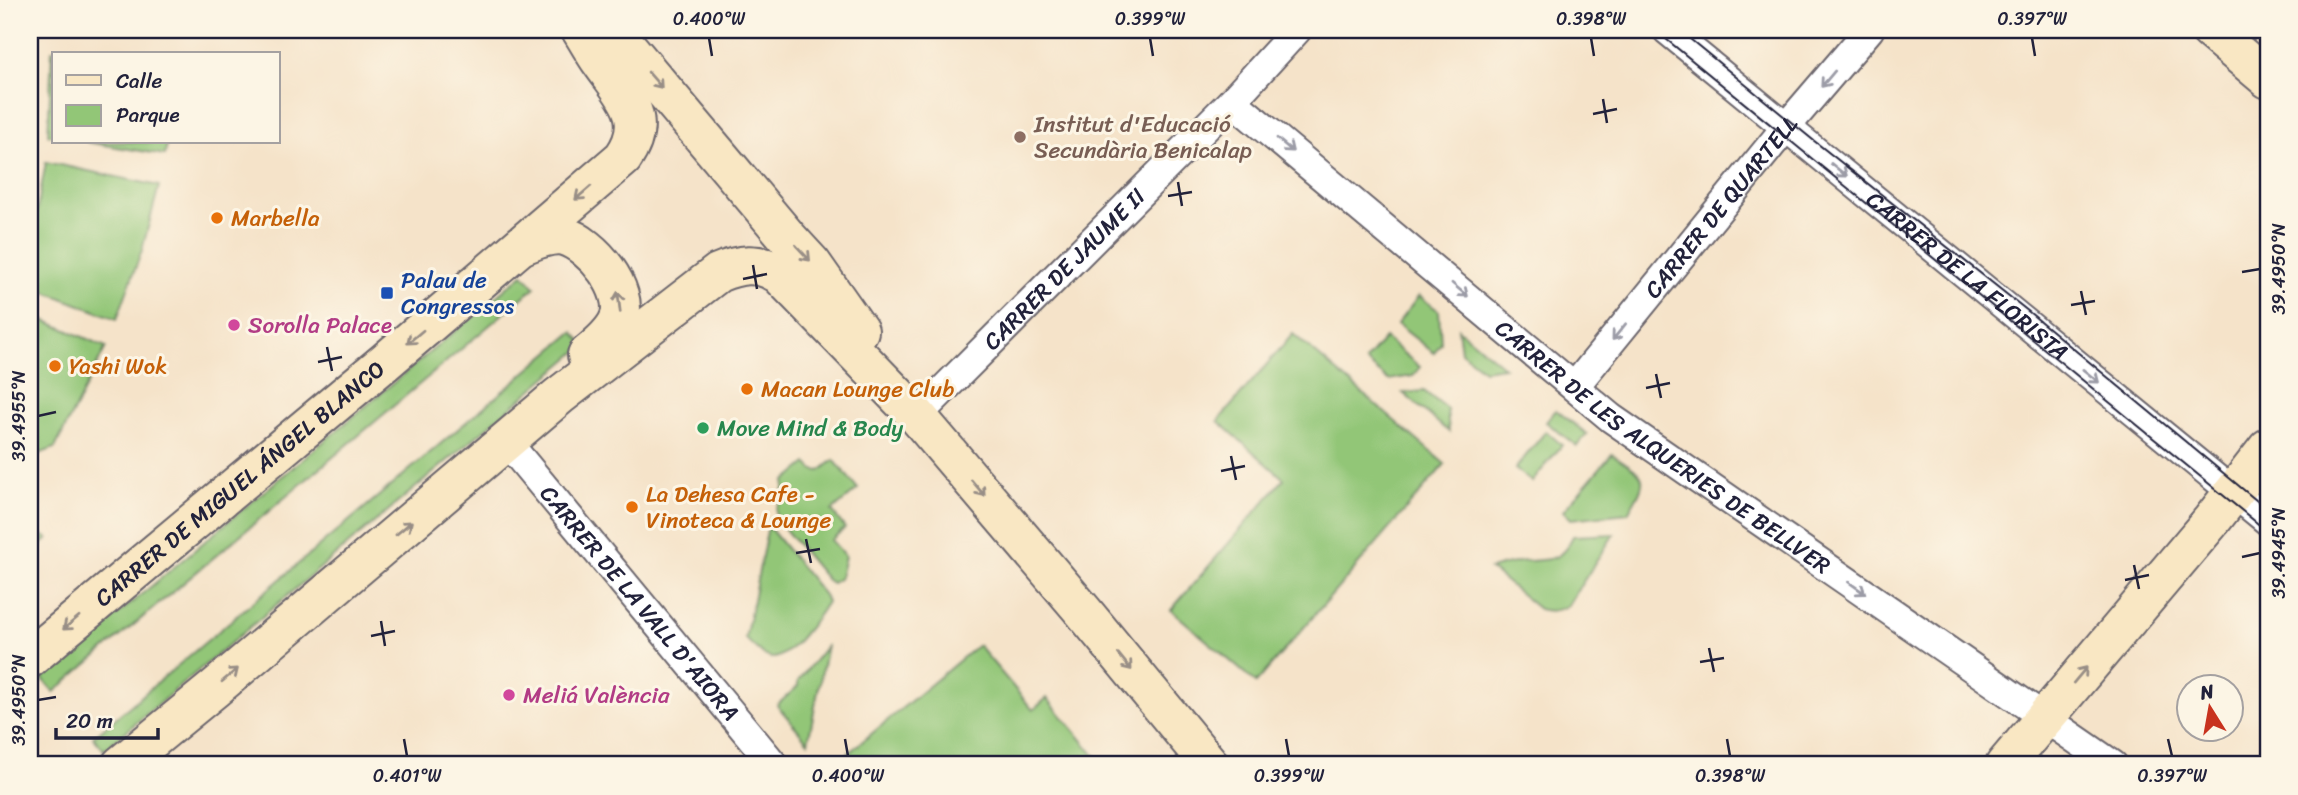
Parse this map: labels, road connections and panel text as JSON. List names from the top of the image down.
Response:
{
  "streets": {
    "street": [
      "CARRER DE QUARTELL",
      "CARRER DE JAUME II",
      "CARRER DE LA FLORISTA",
      "CARRER DE LES ALQUERIES DE BELLVER",
      "CARRER DE MIGUEL ÁNGEL BLANCO",
      "CARRER DE LA VALL D'AIORA"
    ]
  },
  "crossings": [
    ["CARRER DE QUARTELL", "CARRER DE LA FLORISTA"],
    ["CARRER DE QUARTELL", "CARRER DE LES ALQUERIES DE BELLVER"],
    ["CARRER DE JAUME II", "CARRER DE LES ALQUERIES DE BELLVER"]
  ],
  "one_way": ["CARRER DE QUARTELL", "CARRER DE LA FLORISTA", "CARRER DE LES ALQUERIES DE BELLVER"],
  "places": {
    "other": [
      "Institut d'Educació Secundària Benicalap",
      "Marbella",
      "Sorolla Palace",
      "Yashi Wok",
      "Macan Lounge Club",
      "Move Mind & Body",
      "La Dehesa Cafe - Vinoteca & Lounge",
      "Meliá València"
    ],
    "transit": ["Palau de Congressos"]
  },
  "legend": ["Calle", "Parque"],
  "scale_bar": "20 m",
  "north": "top",
  "coordinates": [
    "0.400°W",
    "0.399°W",
    "0.398°W",
    "0.397°W",
    "39.4950°N",
    "39.4955°N",
    "39.4945°N",
    "0.401°W"
  ]
}
